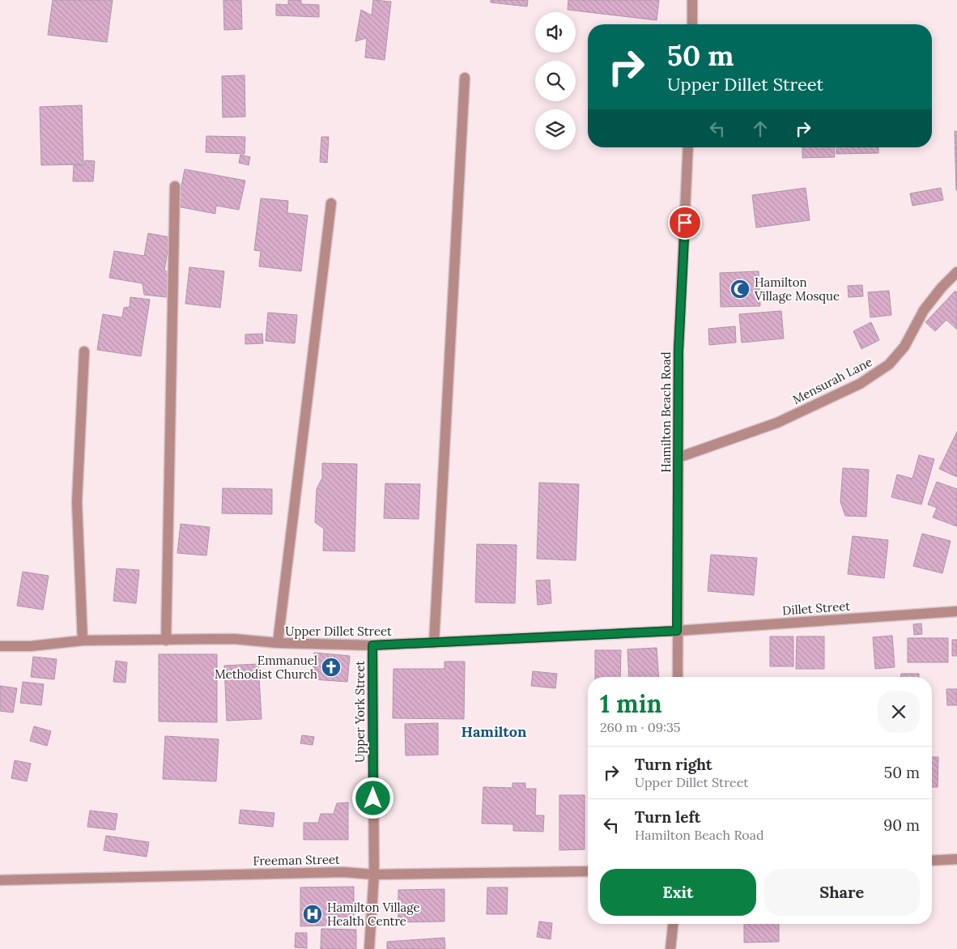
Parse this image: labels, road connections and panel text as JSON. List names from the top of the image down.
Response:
{
  "streets": {
    "street": [
      "Mensurah Lane",
      "Hamilton Beach Road",
      "Dillet Street",
      "Upper Dillet Street",
      "Upper York Street",
      "Freeman Street"
    ]
  },
  "crossings": [
    ["Mensurah Lane", "Hamilton Beach Road"],
    ["Hamilton Beach Road", "Dillet Street"],
    ["Hamilton Beach Road", "Upper Dillet Street"],
    ["Dillet Street", "Upper Dillet Street"],
    ["Upper Dillet Street", "Upper York Street"],
    ["Upper York Street", "Freeman Street"]
  ],
  "districts": ["Hamilton"],
  "places": {
    "mosque": ["Hamilton Village Mosque"],
    "church": ["Emmanuel Methodist Church"],
    "hospital": ["Hamilton Village Health Centre"]
  },
  "page": {
    "turn": ["50 m", "Upper Dillet Street"],
    "heading": ["1 min", "260 m · 09:35"],
    "list": [
      {
        "name": "Turn right",
        "note": "Upper Dillet Street",
        "value": "50 m"
      },
      {
        "name": "Turn left",
        "note": "Hamilton Beach Road",
        "value": "90 m"
      }
    ],
    "buttons": ["Exit", "Share"]
  }
}
